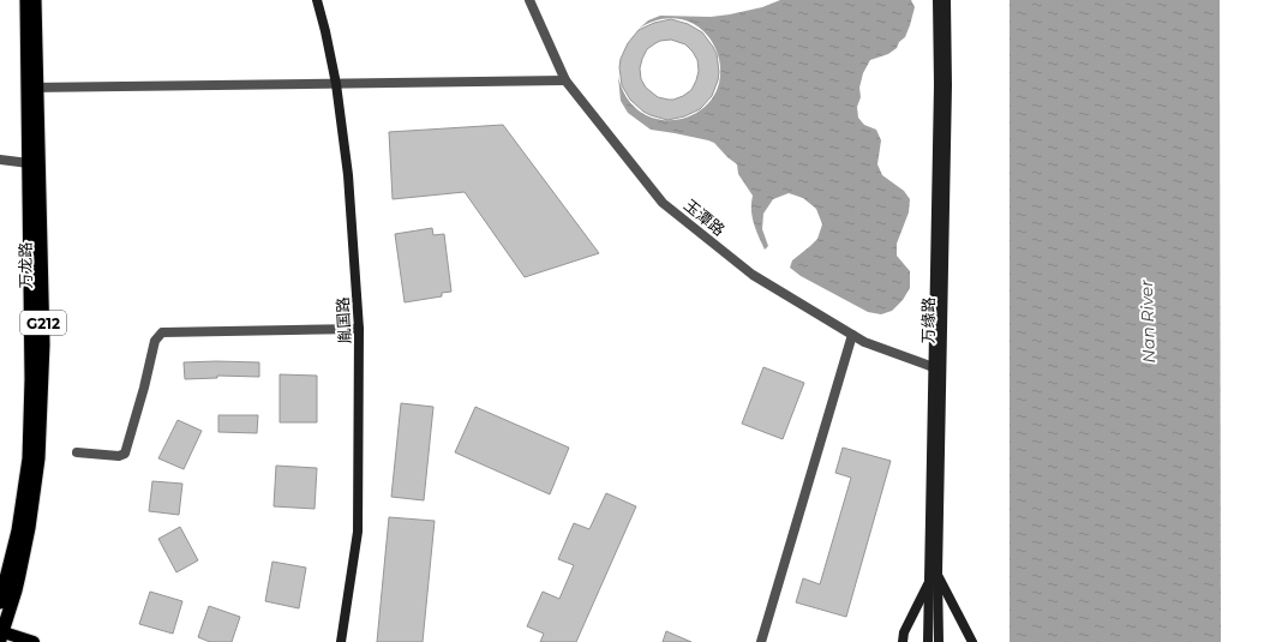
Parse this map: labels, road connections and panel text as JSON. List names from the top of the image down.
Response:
{
  "streets": {
    "highway": ["万龙路", "G212"],
    "main road": ["胤国路", "万缘路"],
    "street": ["玉潭路"]
  },
  "crossings": [
    ["玉潭路", "万缘路"]
  ],
  "water": ["Nan River"]
}
